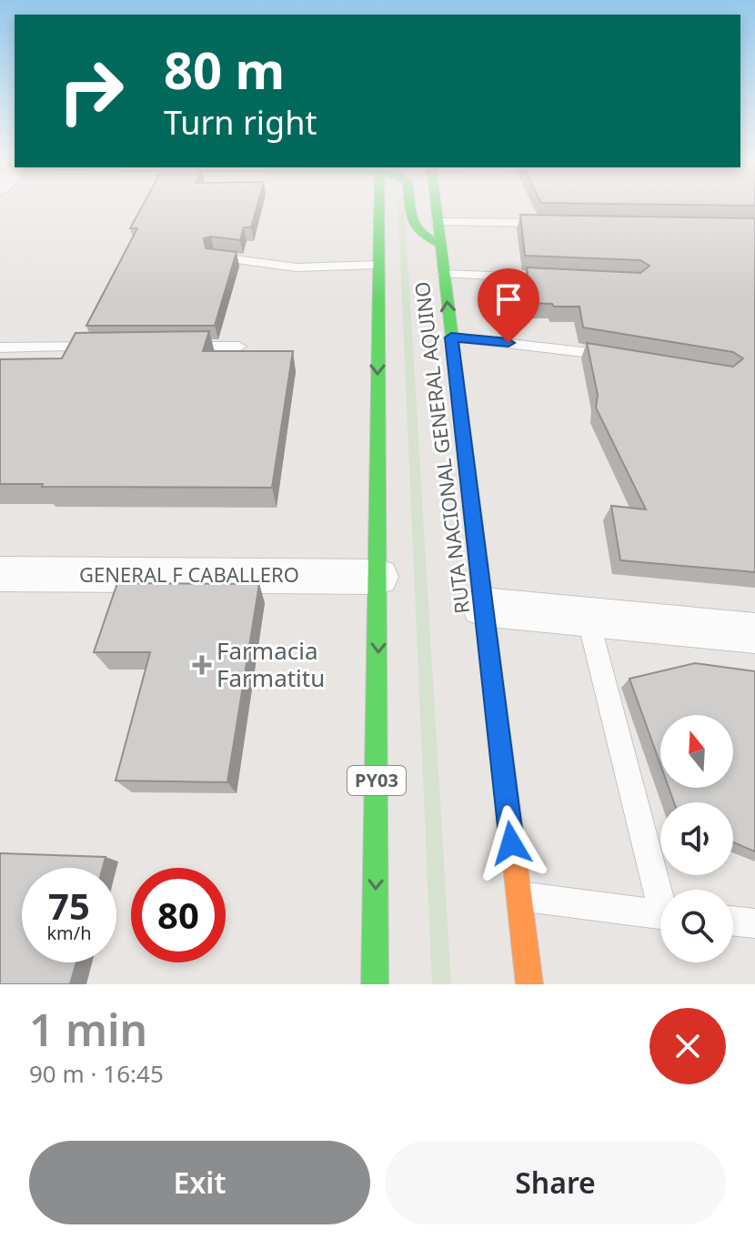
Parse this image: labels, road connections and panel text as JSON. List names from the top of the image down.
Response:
{
  "streets": {
    "main road": ["RUTA NACIONAL GENERAL AQUINO", "PY03"],
    "street": ["GENERAL F CABALLERO"]
  },
  "crossings": [
    ["GENERAL F CABALLERO", "PY03"]
  ],
  "places": {
    "health": ["Farmacia Farmatitu"]
  },
  "north": "top",
  "page": {
    "turn": ["80 m", "Turn right"],
    "speed": "75 km/h",
    "limit": "80",
    "heading": ["1 min", "90 m · 16:45"],
    "buttons": ["Exit", "Share"]
  }
}
